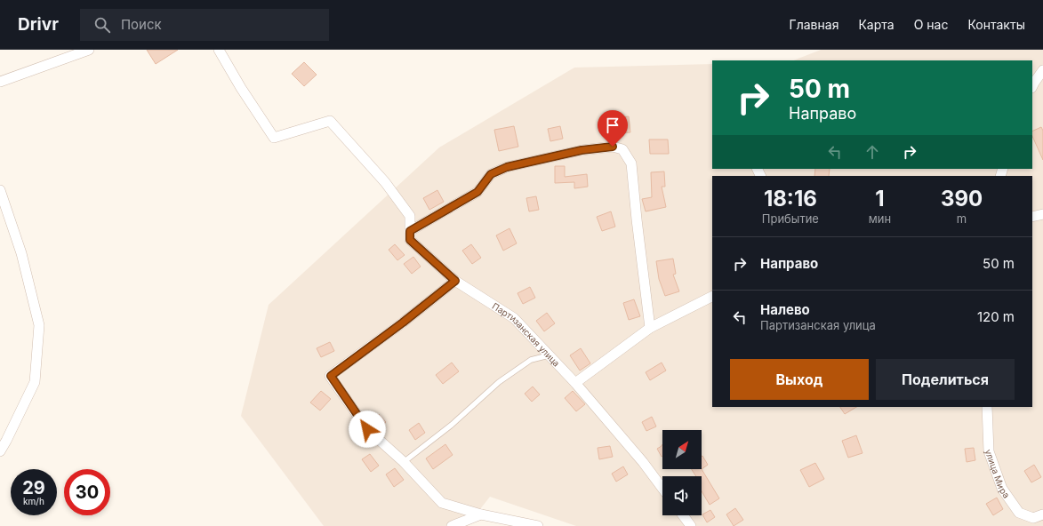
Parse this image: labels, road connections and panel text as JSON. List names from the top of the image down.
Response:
{
  "streets": {
    "street": ["Партизанская улица", "улица Мира"]
  },
  "north": "top right",
  "page": {
    "header": "Drivr",
    "search": "Поиск",
    "nav": [
      "Главная",
      "Карта",
      "О нас",
      "Контакты"
    ],
    "turn": ["50 m", "Направо"],
    "eta": [
      "18:16",
      "Прибытие",
      "1",
      "мин",
      "390",
      "m"
    ],
    "list": [
      {
        "name": "Направо",
        "value": "50 m"
      },
      {
        "name": "Налево",
        "note": "Партизанская улица",
        "value": "120 m"
      }
    ],
    "buttons": ["Выход", "Поделиться"],
    "speed": "29 km/h",
    "limit": "30"
  }
}
